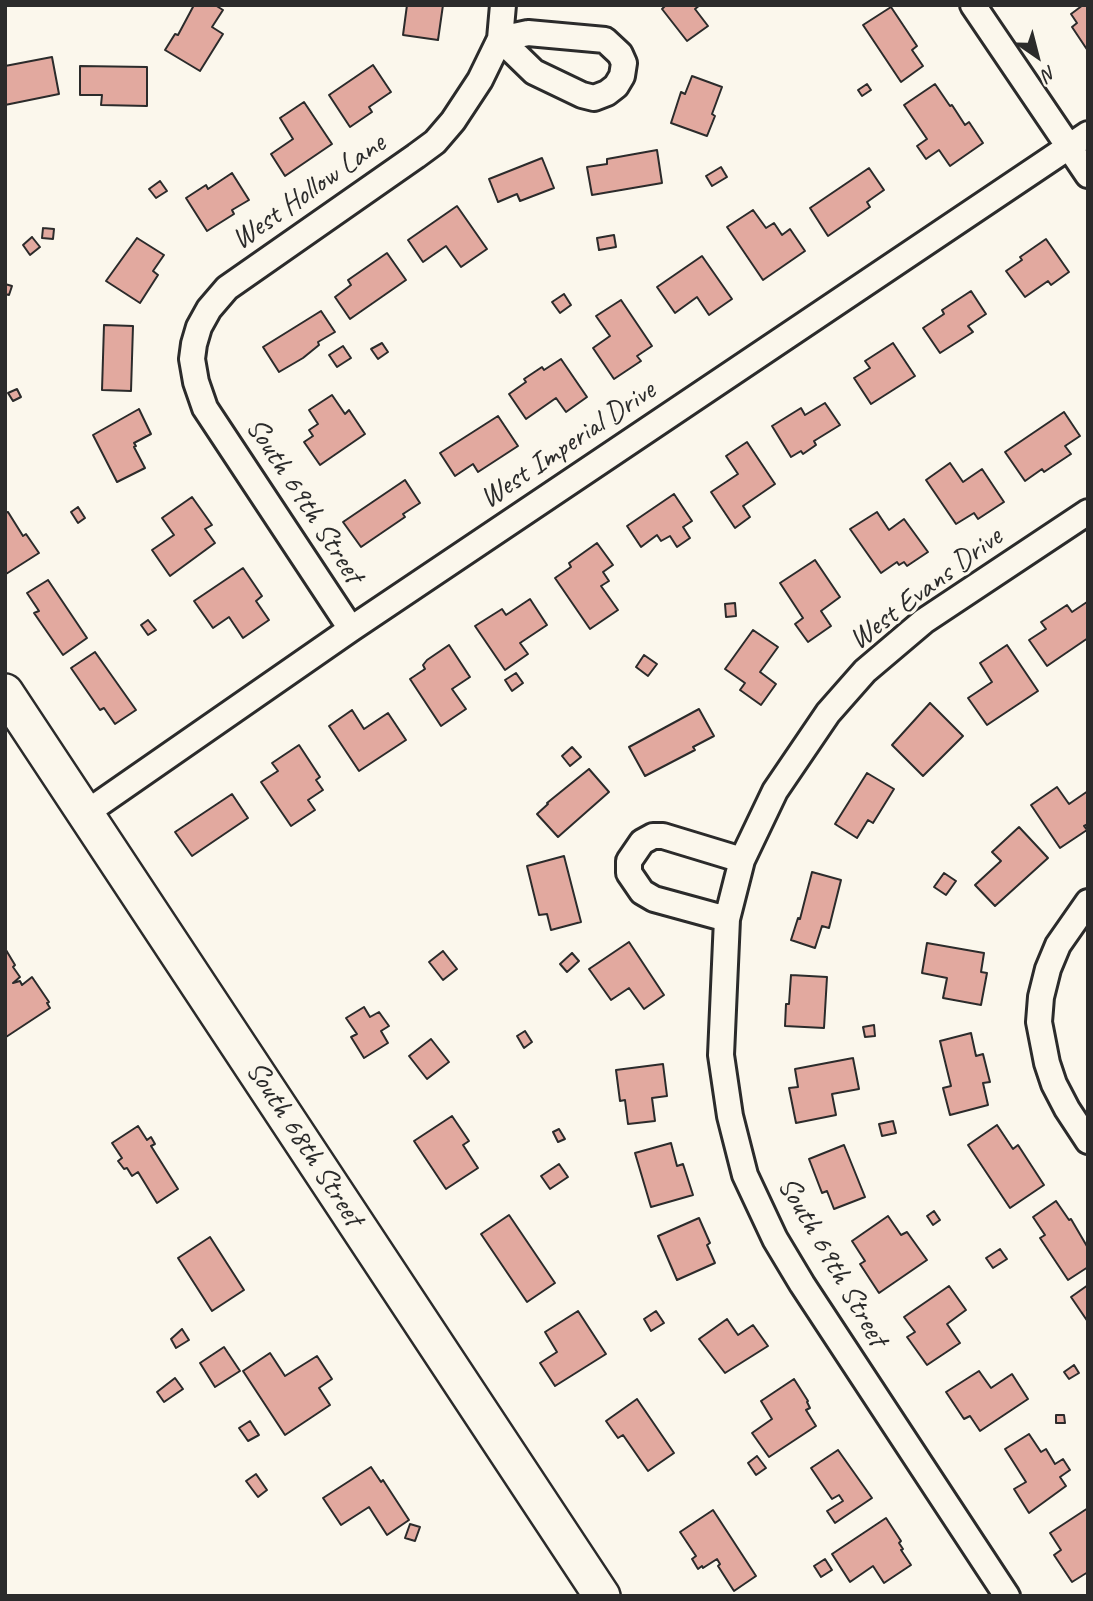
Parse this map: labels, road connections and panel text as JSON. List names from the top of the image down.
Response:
{
  "streets": {
    "street": [
      "West Hollow Lane",
      "West Imperial Drive",
      "South 69th Street",
      "West Evans Drive",
      "South 68th Street"
    ]
  },
  "crossings": [
    ["West Hollow Lane", "South 69th Street"],
    ["West Imperial Drive", "South 69th Street"],
    ["West Imperial Drive", "South 68th Street"],
    ["South 69th Street", "West Evans Drive"]
  ],
  "north": "bottom right"
}
